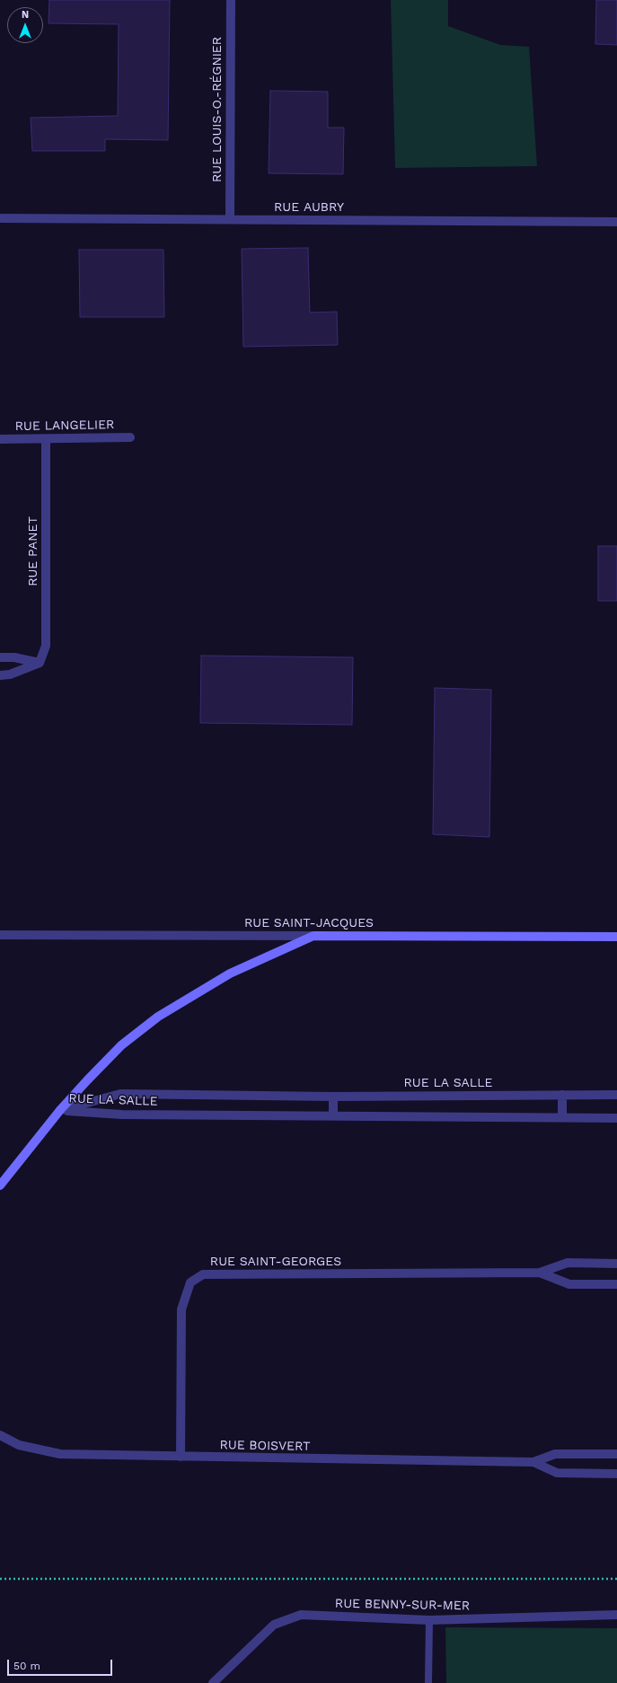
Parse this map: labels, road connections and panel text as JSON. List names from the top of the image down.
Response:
{
  "streets": {
    "main road": ["RUE SAINT-JACQUES"],
    "street": [
      "RUE LOUIS-O.-RÉGNIER",
      "RUE AUBRY",
      "RUE LANGELIER",
      "RUE PANET",
      "RUE LA SALLE",
      "RUE SAINT-GEORGES",
      "RUE BOISVERT",
      "RUE BENNY-SUR-MER"
    ]
  },
  "crossings": [
    ["RUE LOUIS-O.-RÉGNIER", "RUE AUBRY"],
    ["RUE LANGELIER", "RUE PANET"],
    ["RUE SAINT-GEORGES", "RUE BOISVERT"]
  ],
  "scale_bar": "50 m",
  "north": "top"
}
